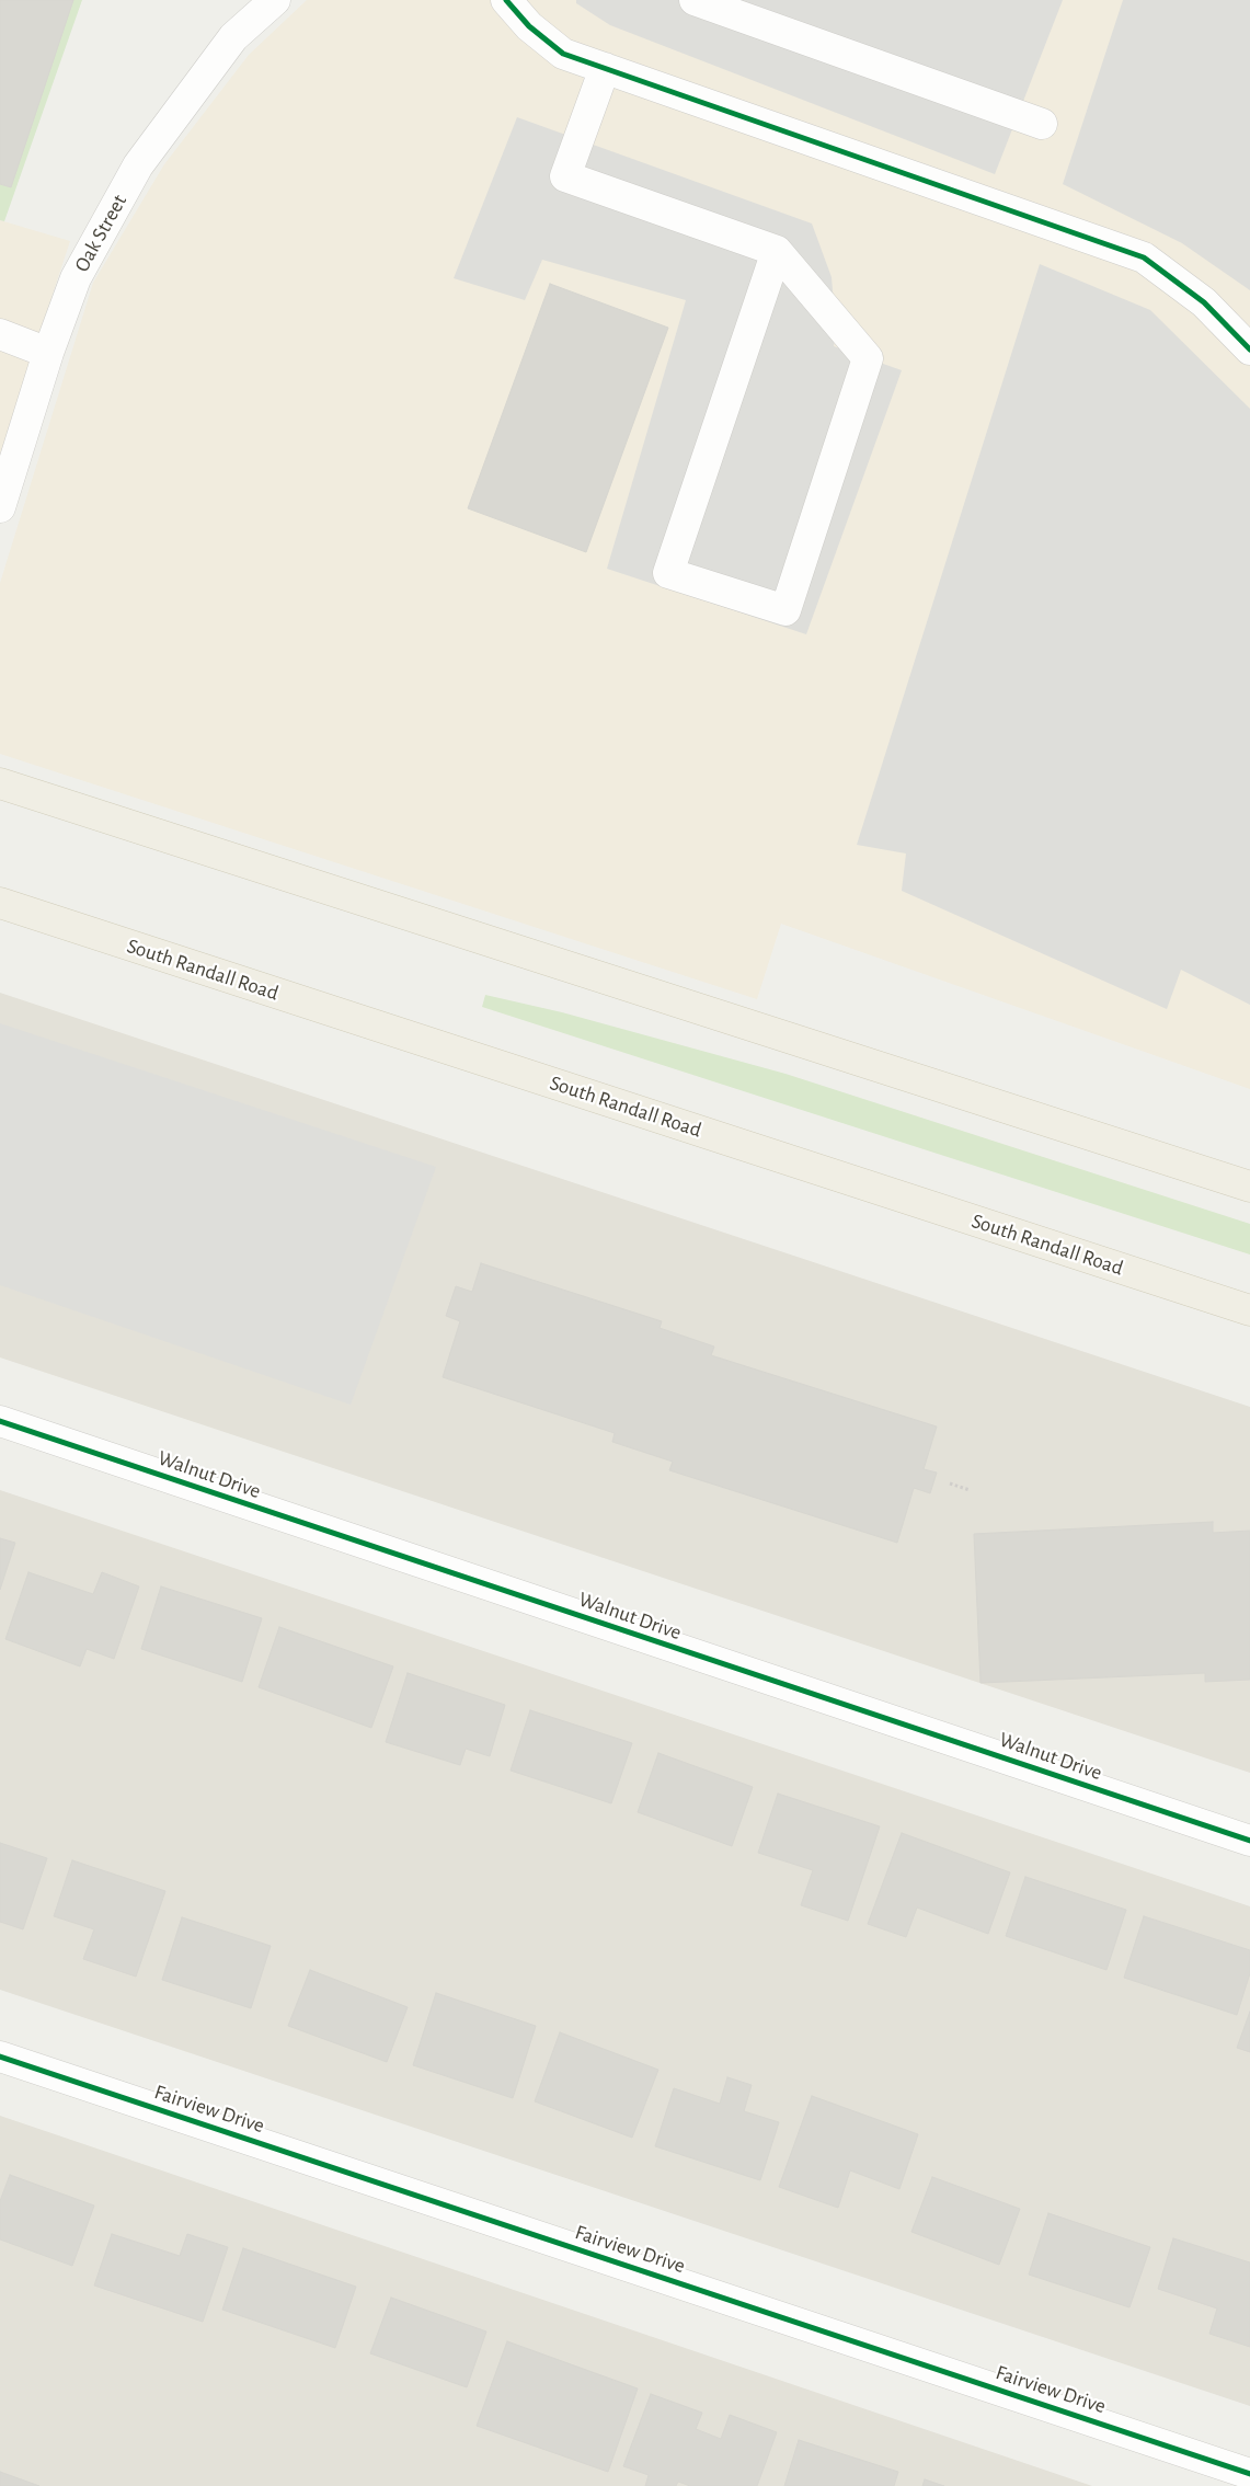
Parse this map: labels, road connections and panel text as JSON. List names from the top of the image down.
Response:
{
  "streets": {
    "main road": ["South Randall Road"],
    "street": ["Oak Street", "Walnut Drive", "Fairview Drive"]
  }
}
